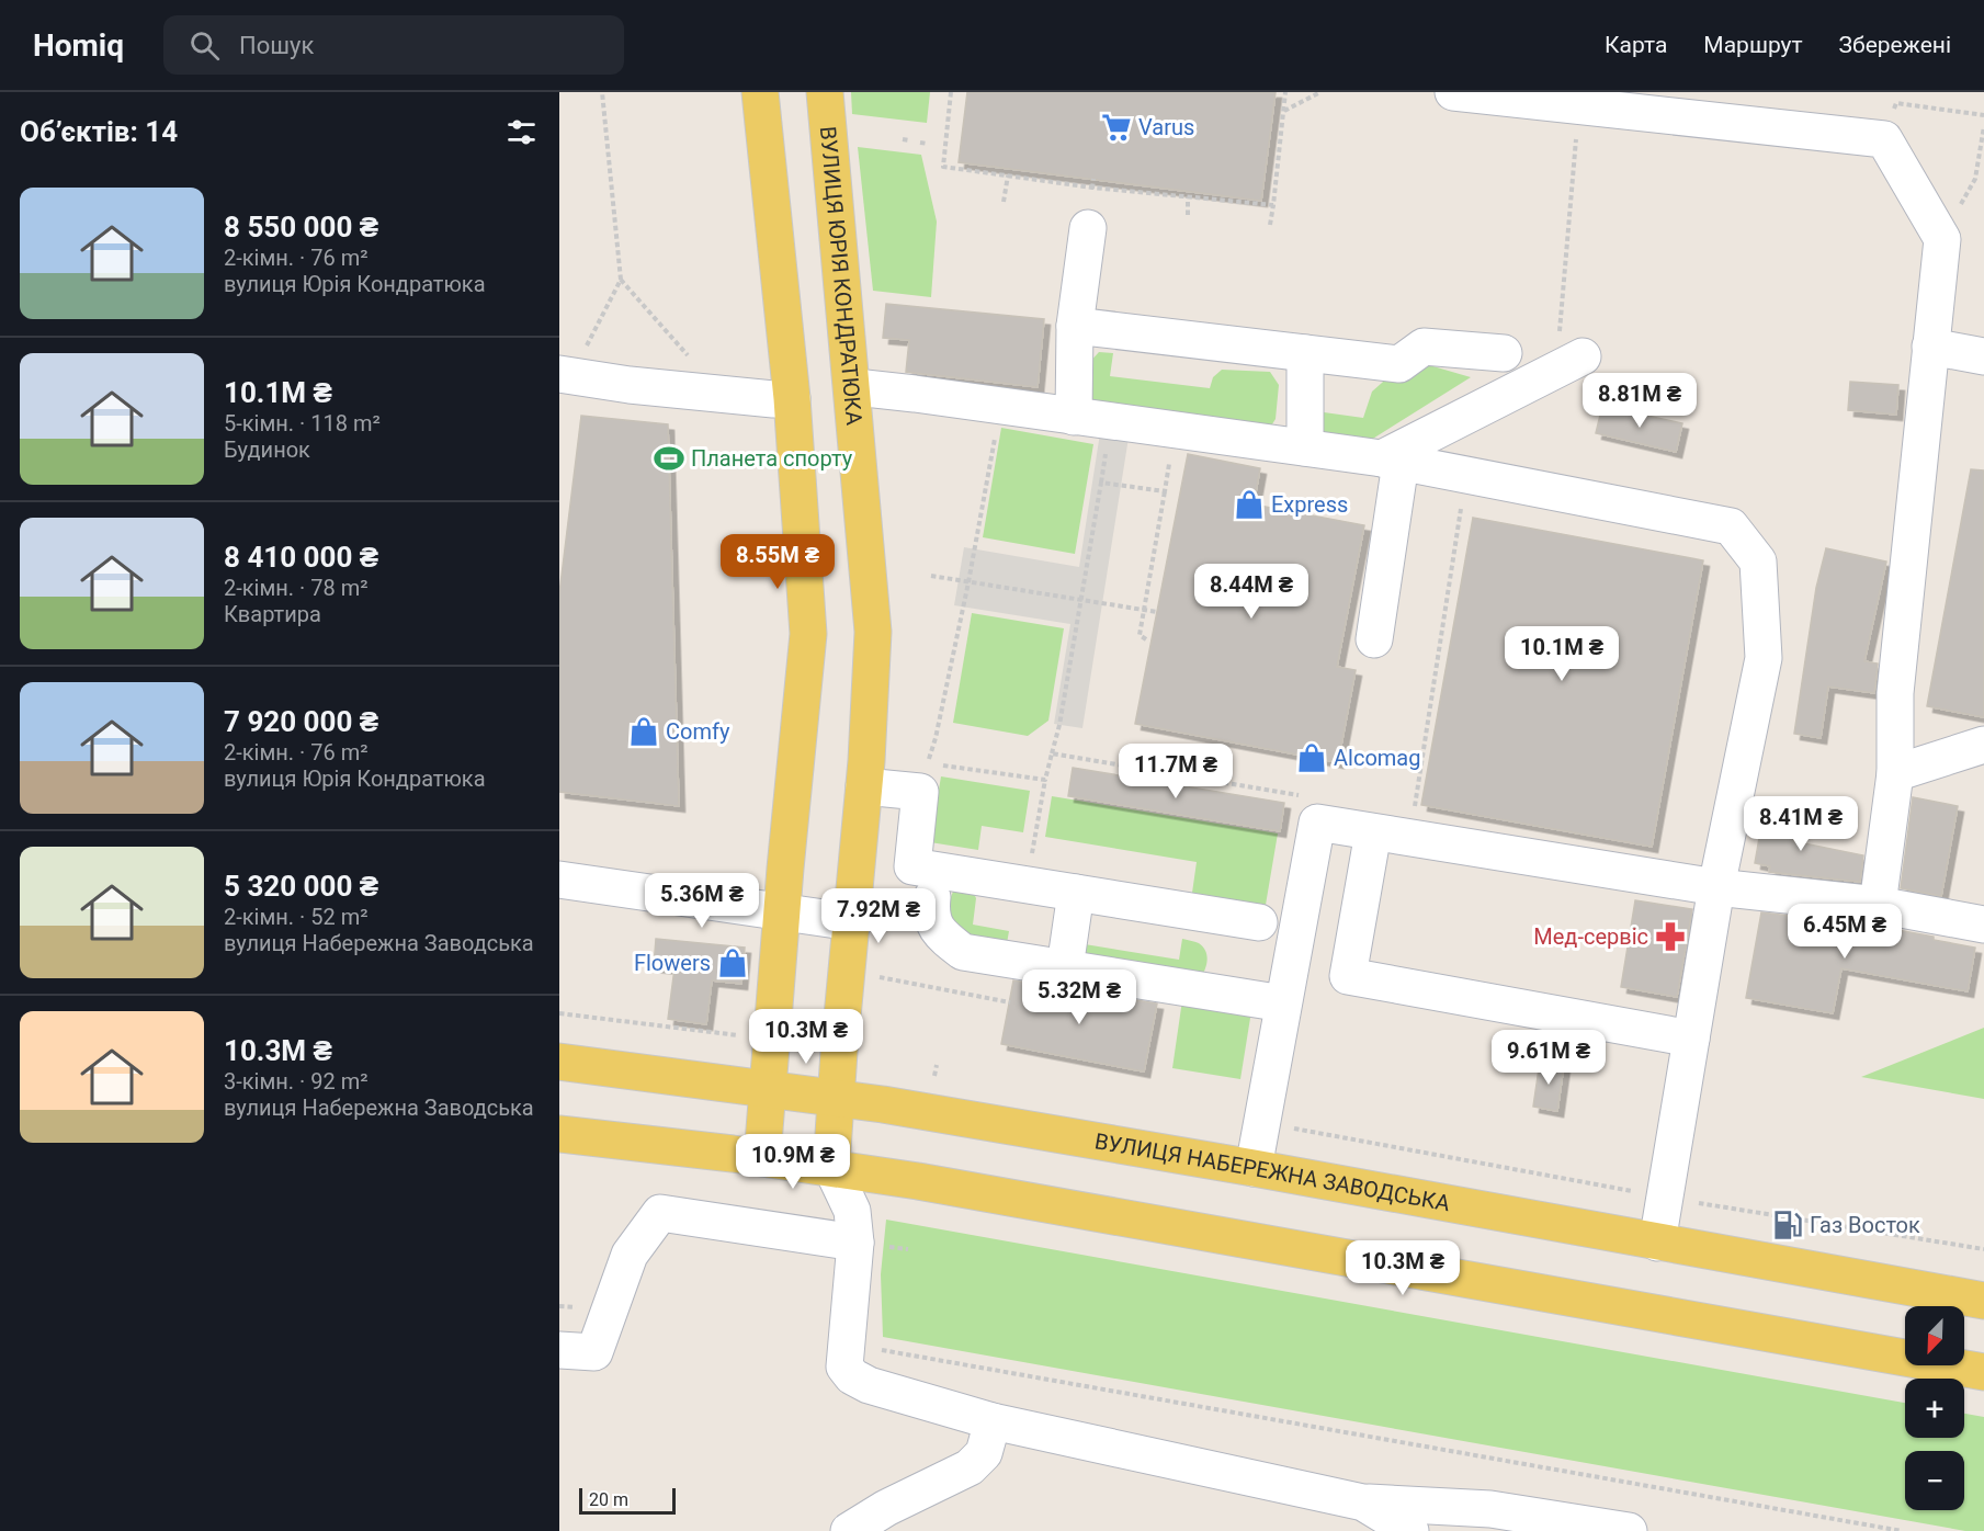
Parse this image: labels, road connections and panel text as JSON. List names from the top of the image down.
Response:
{
  "streets": {
    "main road": ["ВУЛИЦЯ ЮРІЯ КОНДРАТЮКА", "ВУЛИЦЯ НАБЕРЕЖНА ЗАВОДСЬКА"]
  },
  "crossings": [
    ["ВУЛИЦЯ ЮРІЯ КОНДРАТЮКА", "ВУЛИЦЯ НАБЕРЕЖНА ЗАВОДСЬКА"]
  ],
  "places": {
    "supermarket": ["Varus"],
    "sports": ["Планета спорту"],
    "shop": [
      "Express",
      "Comfy",
      "Alcomag",
      "Flowers"
    ],
    "pharmacy": ["Мед-сервіс"],
    "fuel station": ["Газ Восток"]
  },
  "scale_bar": "20 m",
  "north": "bottom left",
  "page": {
    "header": "Homiq",
    "search": "Пошук",
    "nav": ["Карта", "Маршрут", "Збережені"],
    "heading": "Об’єктів: 14",
    "list": [
      {
        "name": "8 550 000 ₴",
        "note": "2-кімн. · 76 m² · вулиця Юрія Кондратюка"
      },
      {
        "name": "10.1M ₴",
        "note": "5-кімн. · 118 m² · Будинок"
      },
      {
        "name": "8 410 000 ₴",
        "note": "2-кімн. · 78 m² · Квартира"
      },
      {
        "name": "7 920 000 ₴",
        "note": "2-кімн. · 76 m² · вулиця Юрія Кондратюка"
      },
      {
        "name": "5 320 000 ₴",
        "note": "2-кімн. · 52 m² · вулиця Набережна Заводська"
      },
      {
        "name": "10.3M ₴",
        "note": "3-кімн. · 92 m² · вулиця Набережна Заводська"
      }
    ],
    "price": [
      "8.81M ₴",
      "8.55M ₴",
      "8.44M ₴",
      "10.1M ₴",
      "11.7M ₴",
      "8.41M ₴",
      "5.36M ₴",
      "7.92M ₴",
      "6.45M ₴",
      "5.32M ₴",
      "10.3M ₴",
      "9.61M ₴",
      "10.9M ₴",
      "10.3M ₴"
    ],
    "map_buttons": ["+", "−"],
    "scale": "20 m"
  }
}
